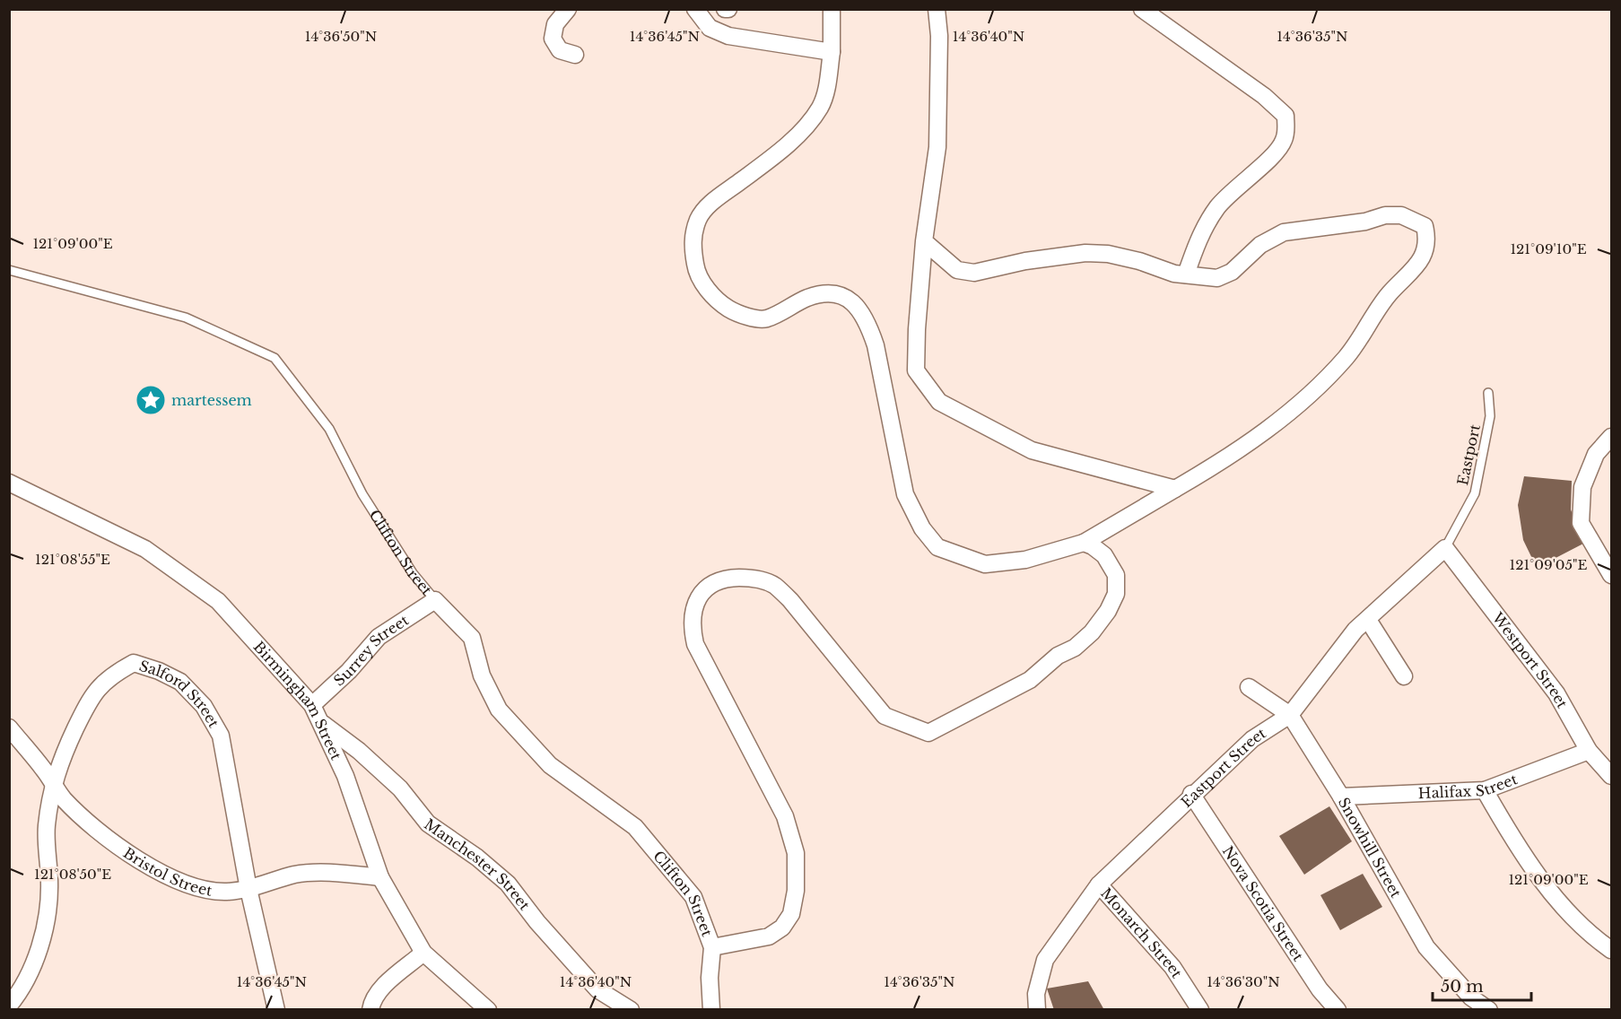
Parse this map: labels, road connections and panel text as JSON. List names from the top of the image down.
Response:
{
  "streets": {
    "street": [
      "Clifton Street",
      "Surrey Street",
      "Westport Street",
      "Salford Street",
      "Birmingham Street",
      "Eastport Street",
      "Halifax Street",
      "Snowhill Street",
      "Manchester Street",
      "Bristol Street",
      "Nova Scotia Street",
      "Monarch Street"
    ],
    "lane": ["Eastport"]
  },
  "crossings": [
    ["Eastport", "Westport Street"],
    ["Eastport", "Eastport Street"],
    ["Clifton Street", "Surrey Street"],
    ["Surrey Street", "Birmingham Street"],
    ["Westport Street", "Eastport Street"],
    ["Westport Street", "Halifax Street"],
    ["Salford Street", "Bristol Street"],
    ["Birmingham Street", "Manchester Street"],
    ["Birmingham Street", "Bristol Street"],
    ["Eastport Street", "Snowhill Street"],
    ["Eastport Street", "Nova Scotia Street"],
    ["Eastport Street", "Monarch Street"],
    ["Halifax Street", "Snowhill Street"]
  ],
  "places": {
    "place": ["martessem"]
  },
  "scale_bar": "50 m",
  "coordinates": [
    "14°36'50\"N",
    "14°36'45\"N",
    "14°36'40\"N",
    "14°36'35\"N",
    "121°09'00\"E",
    "121°09'10\"E",
    "121°08'55\"E",
    "121°09'05\"E",
    "121°08'50\"E",
    "14°36'30\"N"
  ]
}
